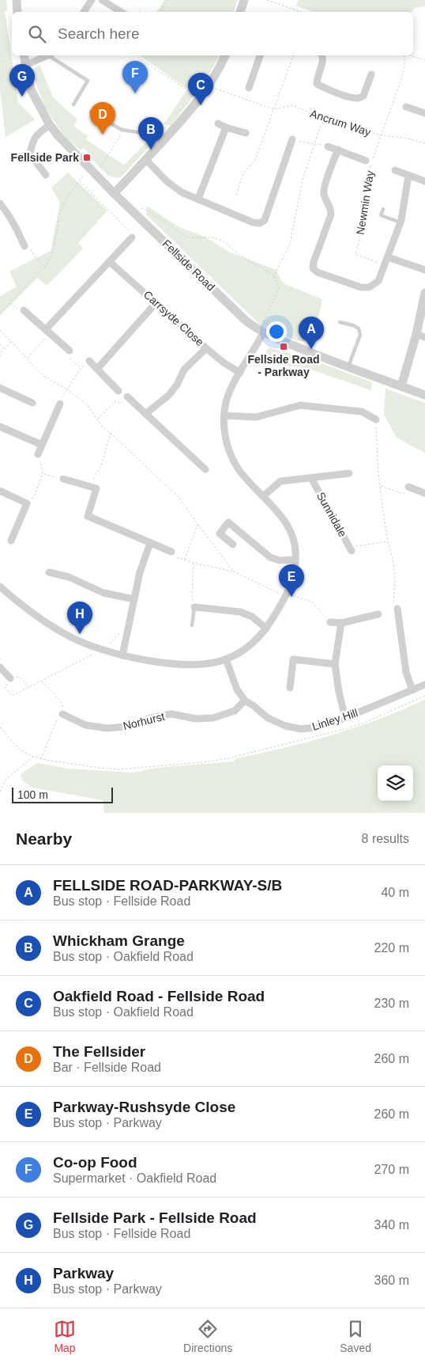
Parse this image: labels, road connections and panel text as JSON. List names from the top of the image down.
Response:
{
  "streets": {
    "street": [
      "Fellside Road",
      "Carrsyde Close",
      "Sunnidale",
      "Linley Hill",
      "Norhurst"
    ],
    "path": ["Ancrum Way", "Newmin Way"]
  },
  "crossings": [
    ["Ancrum Way", "Newmin Way"],
    ["Linley Hill", "Norhurst"]
  ],
  "places": {
    "transit": ["Fellside Park", "Fellside Road - Parkway"]
  },
  "scale_bar": "100 m",
  "page": {
    "search": "Search here",
    "pins": [
      "F",
      "G",
      "C",
      "D",
      "B",
      "A",
      "E",
      "H"
    ],
    "scale": "100 m",
    "heading": ["Nearby", "8 results"],
    "list": [
      {
        "mark": "A",
        "name": "FELLSIDE ROAD-PARKWAY-S/B",
        "note": "Bus stop · Fellside Road",
        "value": "40 m"
      },
      {
        "mark": "B",
        "name": "Whickham Grange",
        "note": "Bus stop · Oakfield Road",
        "value": "220 m"
      },
      {
        "mark": "C",
        "name": "Oakfield Road - Fellside Road",
        "note": "Bus stop · Oakfield Road",
        "value": "230 m"
      },
      {
        "mark": "D",
        "name": "The Fellsider",
        "note": "Bar · Fellside Road",
        "value": "260 m"
      },
      {
        "mark": "E",
        "name": "Parkway-Rushsyde Close",
        "note": "Bus stop · Parkway",
        "value": "260 m"
      },
      {
        "mark": "F",
        "name": "Co-op Food",
        "note": "Supermarket · Oakfield Road",
        "value": "270 m"
      },
      {
        "mark": "G",
        "name": "Fellside Park - Fellside Road",
        "note": "Bus stop · Fellside Road",
        "value": "340 m"
      },
      {
        "mark": "H",
        "name": "Parkway",
        "note": "Bus stop · Parkway",
        "value": "360 m"
      }
    ],
    "nav": ["Map", "Directions", "Saved"]
  }
}
